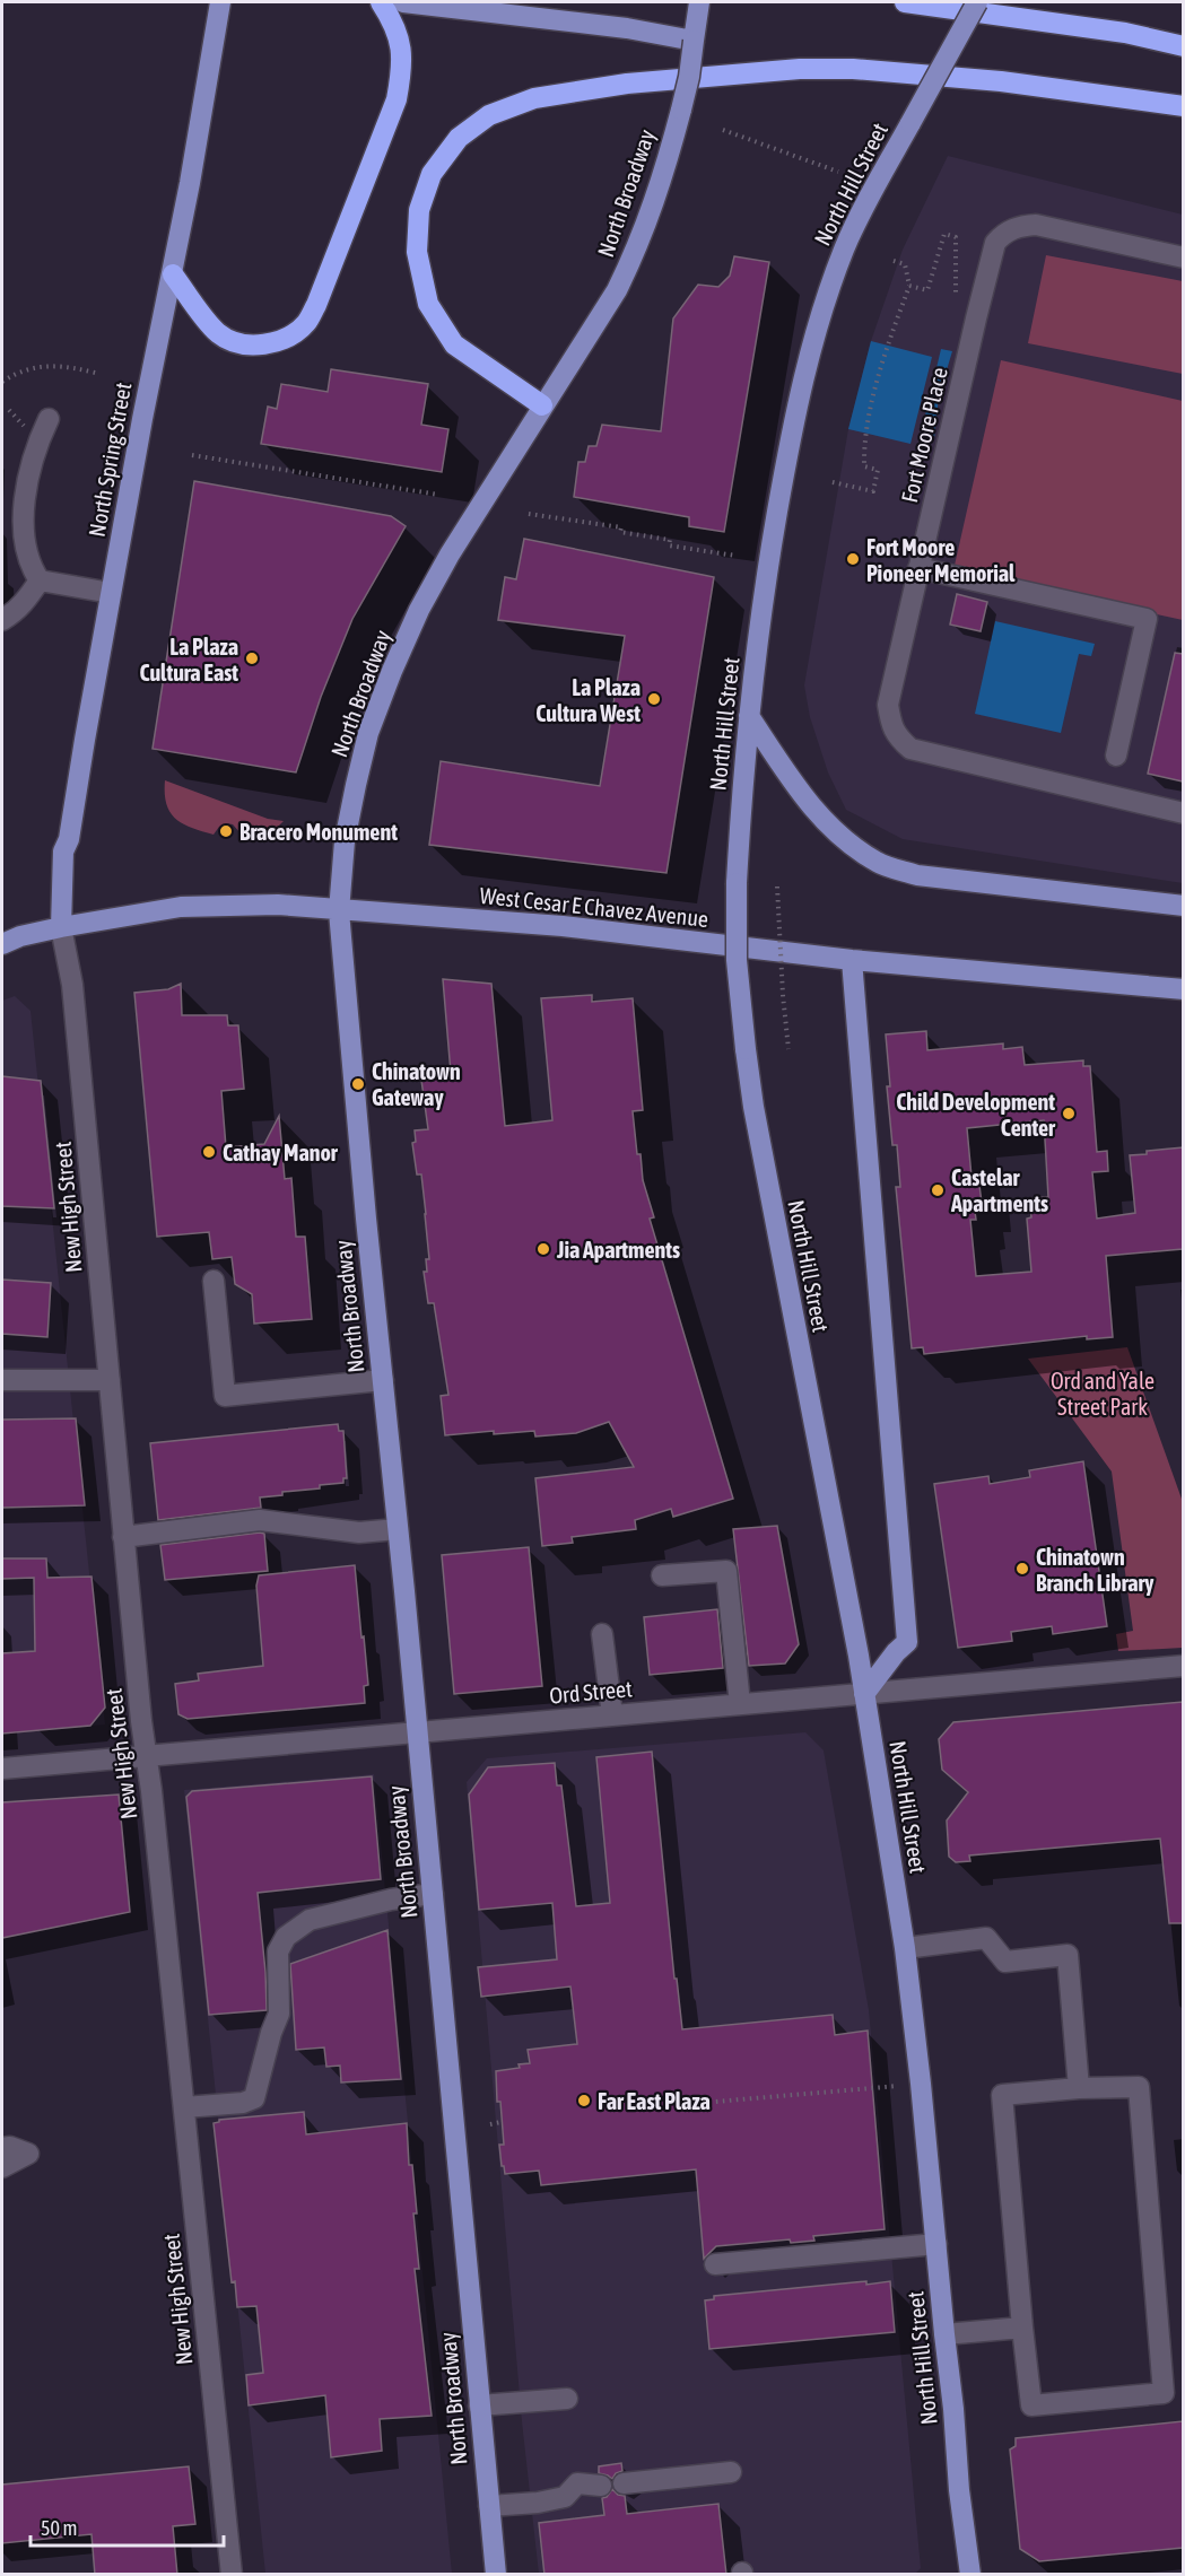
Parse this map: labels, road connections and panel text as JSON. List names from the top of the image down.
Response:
{
  "streets": {
    "main road": [
      "North Hill Street",
      "North Broadway",
      "North Spring Street",
      "West Cesar E Chavez Avenue"
    ],
    "street": ["Fort Moore Place", "New High Street", "Ord Street"]
  },
  "crossings": [
    ["North Hill Street", "Ord Street"],
    ["North Broadway", "West Cesar E Chavez Avenue"],
    ["North Broadway", "Ord Street"],
    ["North Spring Street", "West Cesar E Chavez Avenue"],
    ["North Spring Street", "New High Street"],
    ["West Cesar E Chavez Avenue", "New High Street"],
    ["New High Street", "Ord Street"]
  ],
  "parks": ["Ord and Yale Street Park"],
  "places": [
    "Fort Moore Pioneer Memorial",
    "La Plaza Cultura East",
    "La Plaza Cultura West",
    "Bracero Monument",
    "Chinatown Gateway",
    "Child Development Center",
    "Cathay Manor",
    "Castelar Apartments",
    "Jia Apartments",
    "Chinatown Branch Library",
    "Far East Plaza"
  ],
  "scale_bar": "50 m"
}
